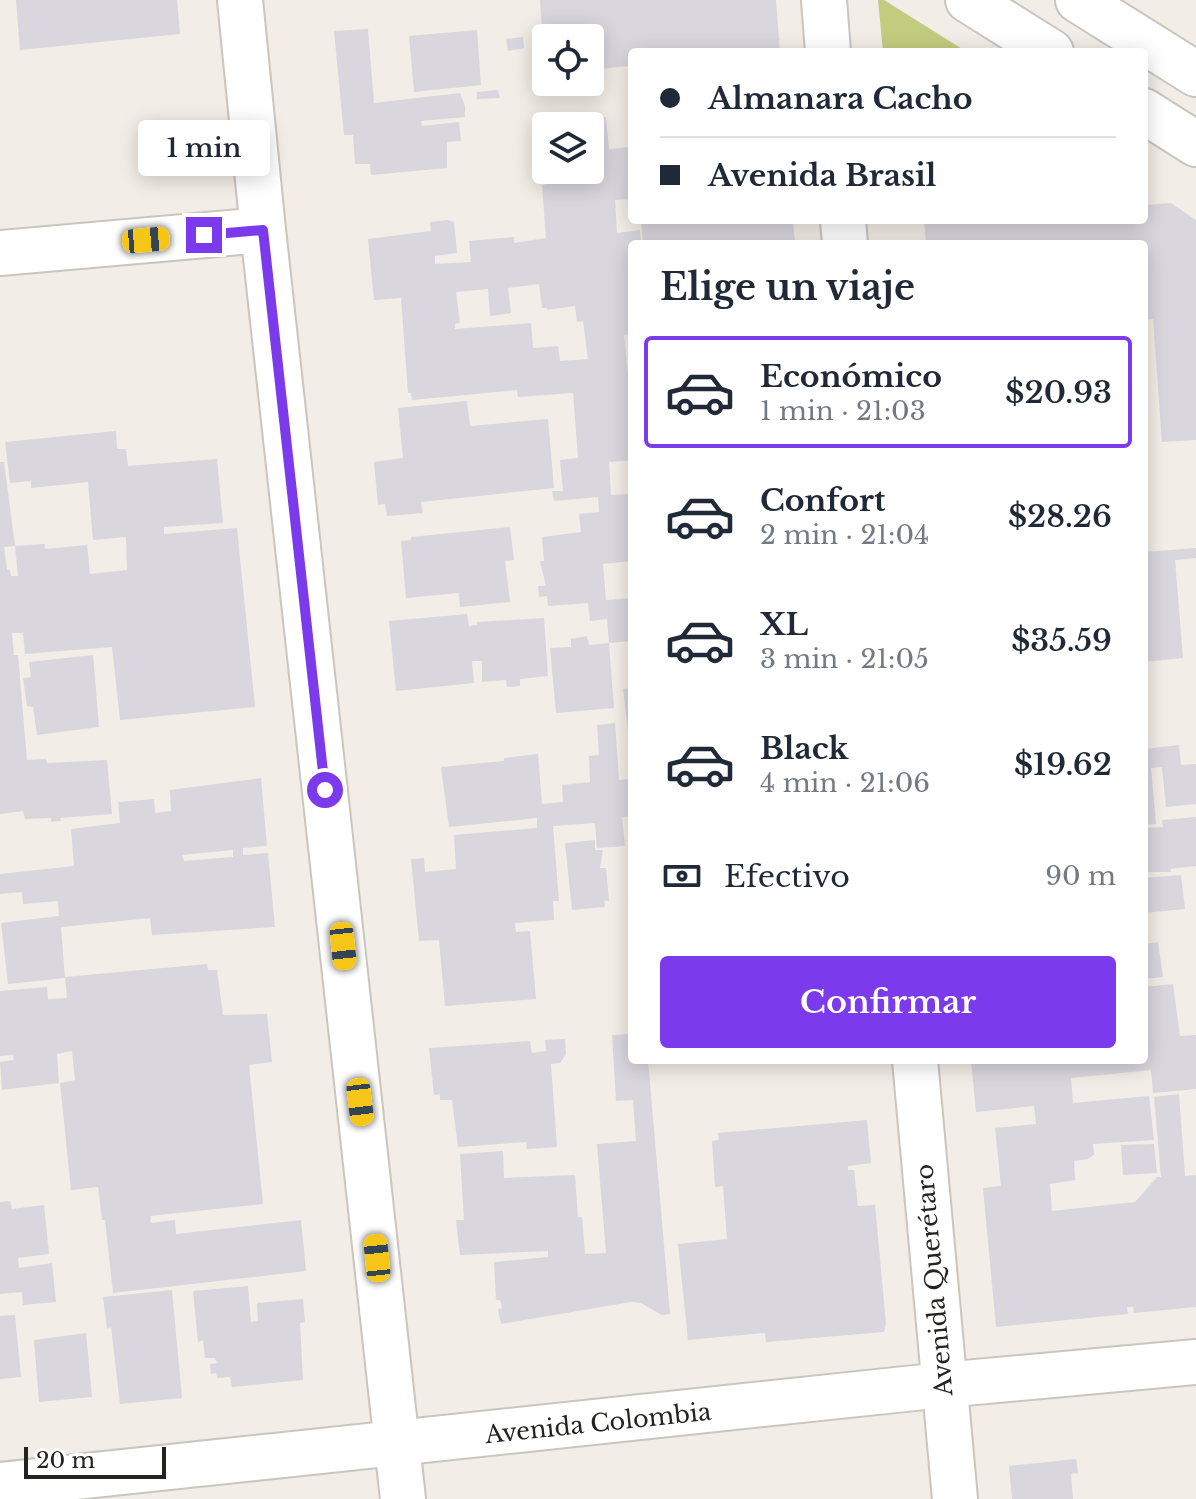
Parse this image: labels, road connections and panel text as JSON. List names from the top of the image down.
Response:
{
  "streets": {
    "street": ["Avenida Querétaro", "Avenida Colombia"]
  },
  "crossings": [
    ["Avenida Querétaro", "Avenida Colombia"]
  ],
  "scale_bar": "20 m",
  "page": {
    "banner": ["Almanara Cacho", "Avenida Brasil"],
    "bubble": "1 min",
    "heading": "Elige un viaje",
    "list": [
      {
        "name": "Económico",
        "note": "1 min · 21:03",
        "value": "$20.93"
      },
      {
        "name": "Confort",
        "note": "2 min · 21:04",
        "value": "$28.26"
      },
      {
        "name": "XL",
        "note": "3 min · 21:05",
        "value": "$35.59"
      },
      {
        "name": "Black",
        "note": "4 min · 21:06",
        "value": "$19.62"
      }
    ],
    "pay": ["Efectivo", "90 m"],
    "buttons": "Confirmar",
    "scale": "20 m"
  }
}
